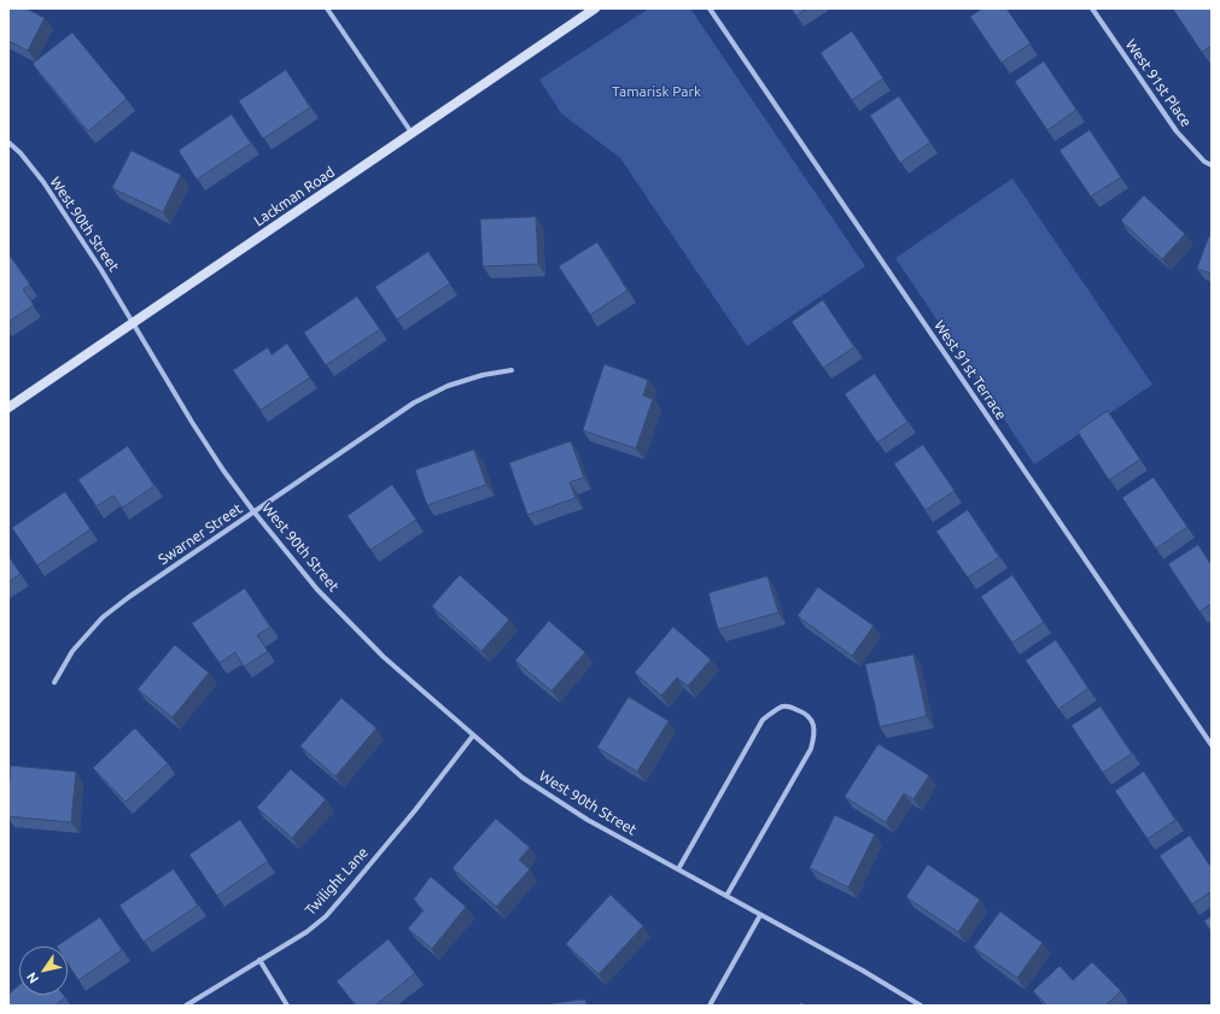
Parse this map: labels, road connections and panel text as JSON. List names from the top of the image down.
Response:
{
  "streets": {
    "main road": ["Lackman Road"],
    "street": [
      "West 91st Place",
      "West 90th Street",
      "West 91st Terrace",
      "Swarner Street",
      "Twilight Lane"
    ]
  },
  "crossings": [
    ["Lackman Road", "West 90th Street"],
    ["West 90th Street", "Swarner Street"],
    ["West 90th Street", "Twilight Lane"]
  ],
  "parks": ["Tamarisk Park"],
  "north": "bottom left"
}
